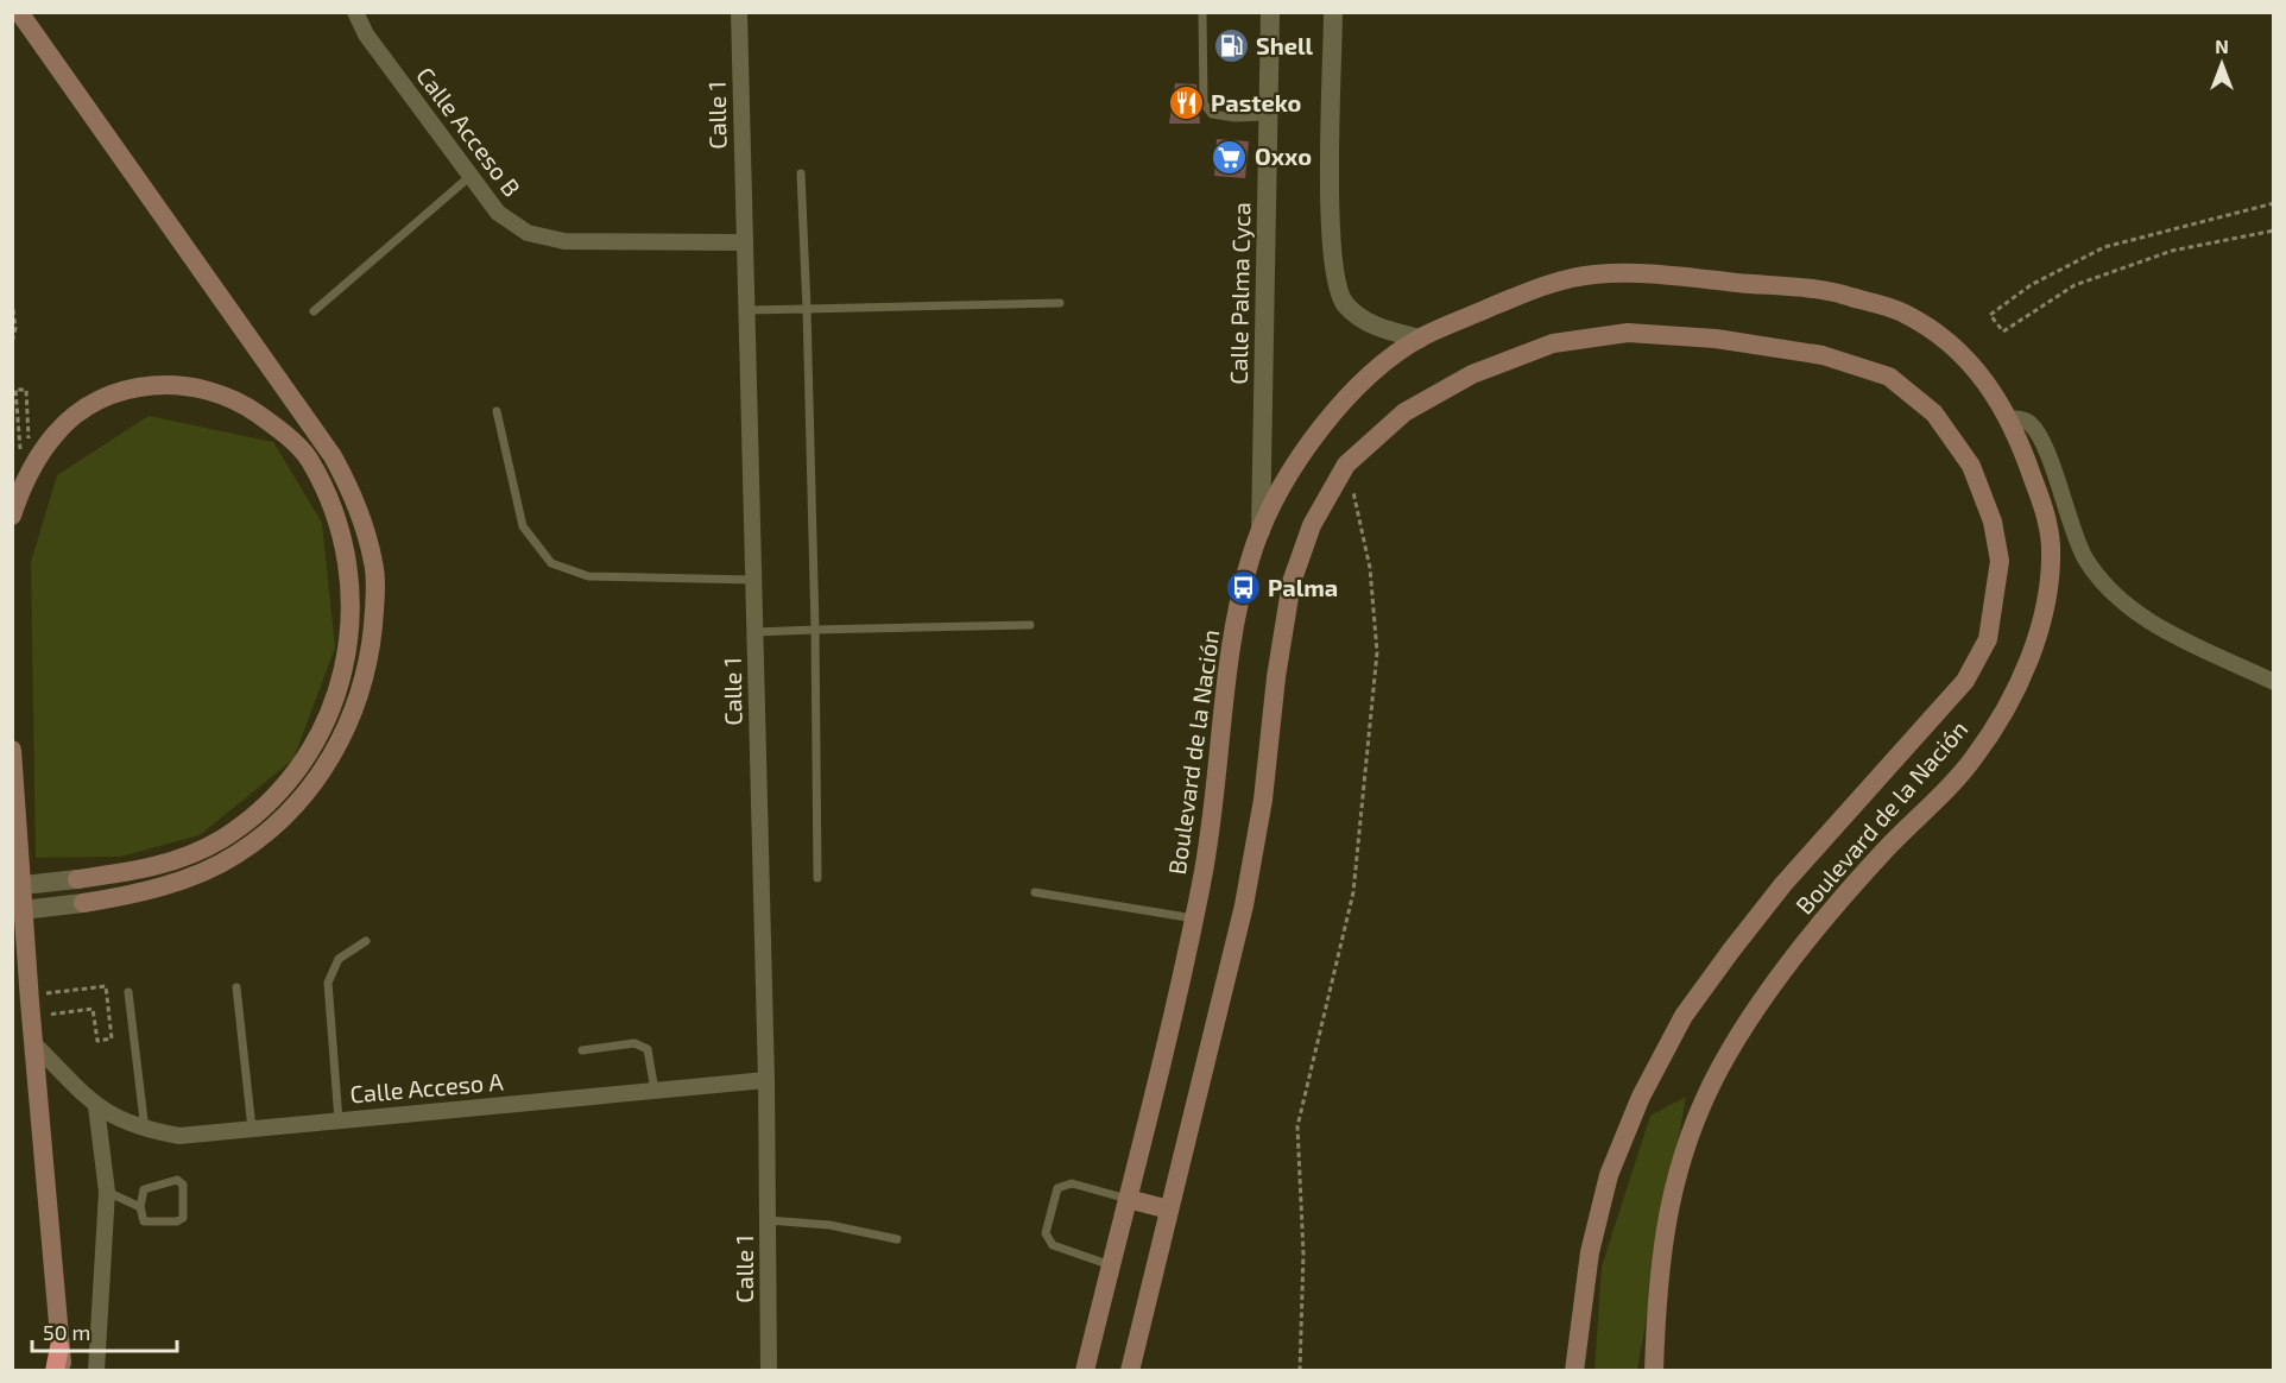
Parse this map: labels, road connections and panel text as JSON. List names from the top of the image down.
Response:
{
  "streets": {
    "main road": ["Boulevard de la Nación"],
    "street": [
      "Calle 1",
      "Calle Acceso B",
      "Calle Palma Cyca",
      "Calle Acceso A"
    ]
  },
  "crossings": [
    ["Calle 1", "Calle Acceso B"],
    ["Calle 1", "Calle Acceso A"],
    ["Calle Palma Cyca", "Boulevard de la Nación"]
  ],
  "places": {
    "fuel station": ["Shell"],
    "restaurant": ["Pasteko"],
    "supermarket": ["Oxxo"],
    "bus stop": ["Palma"]
  },
  "scale_bar": "50 m",
  "north": "top"
}
